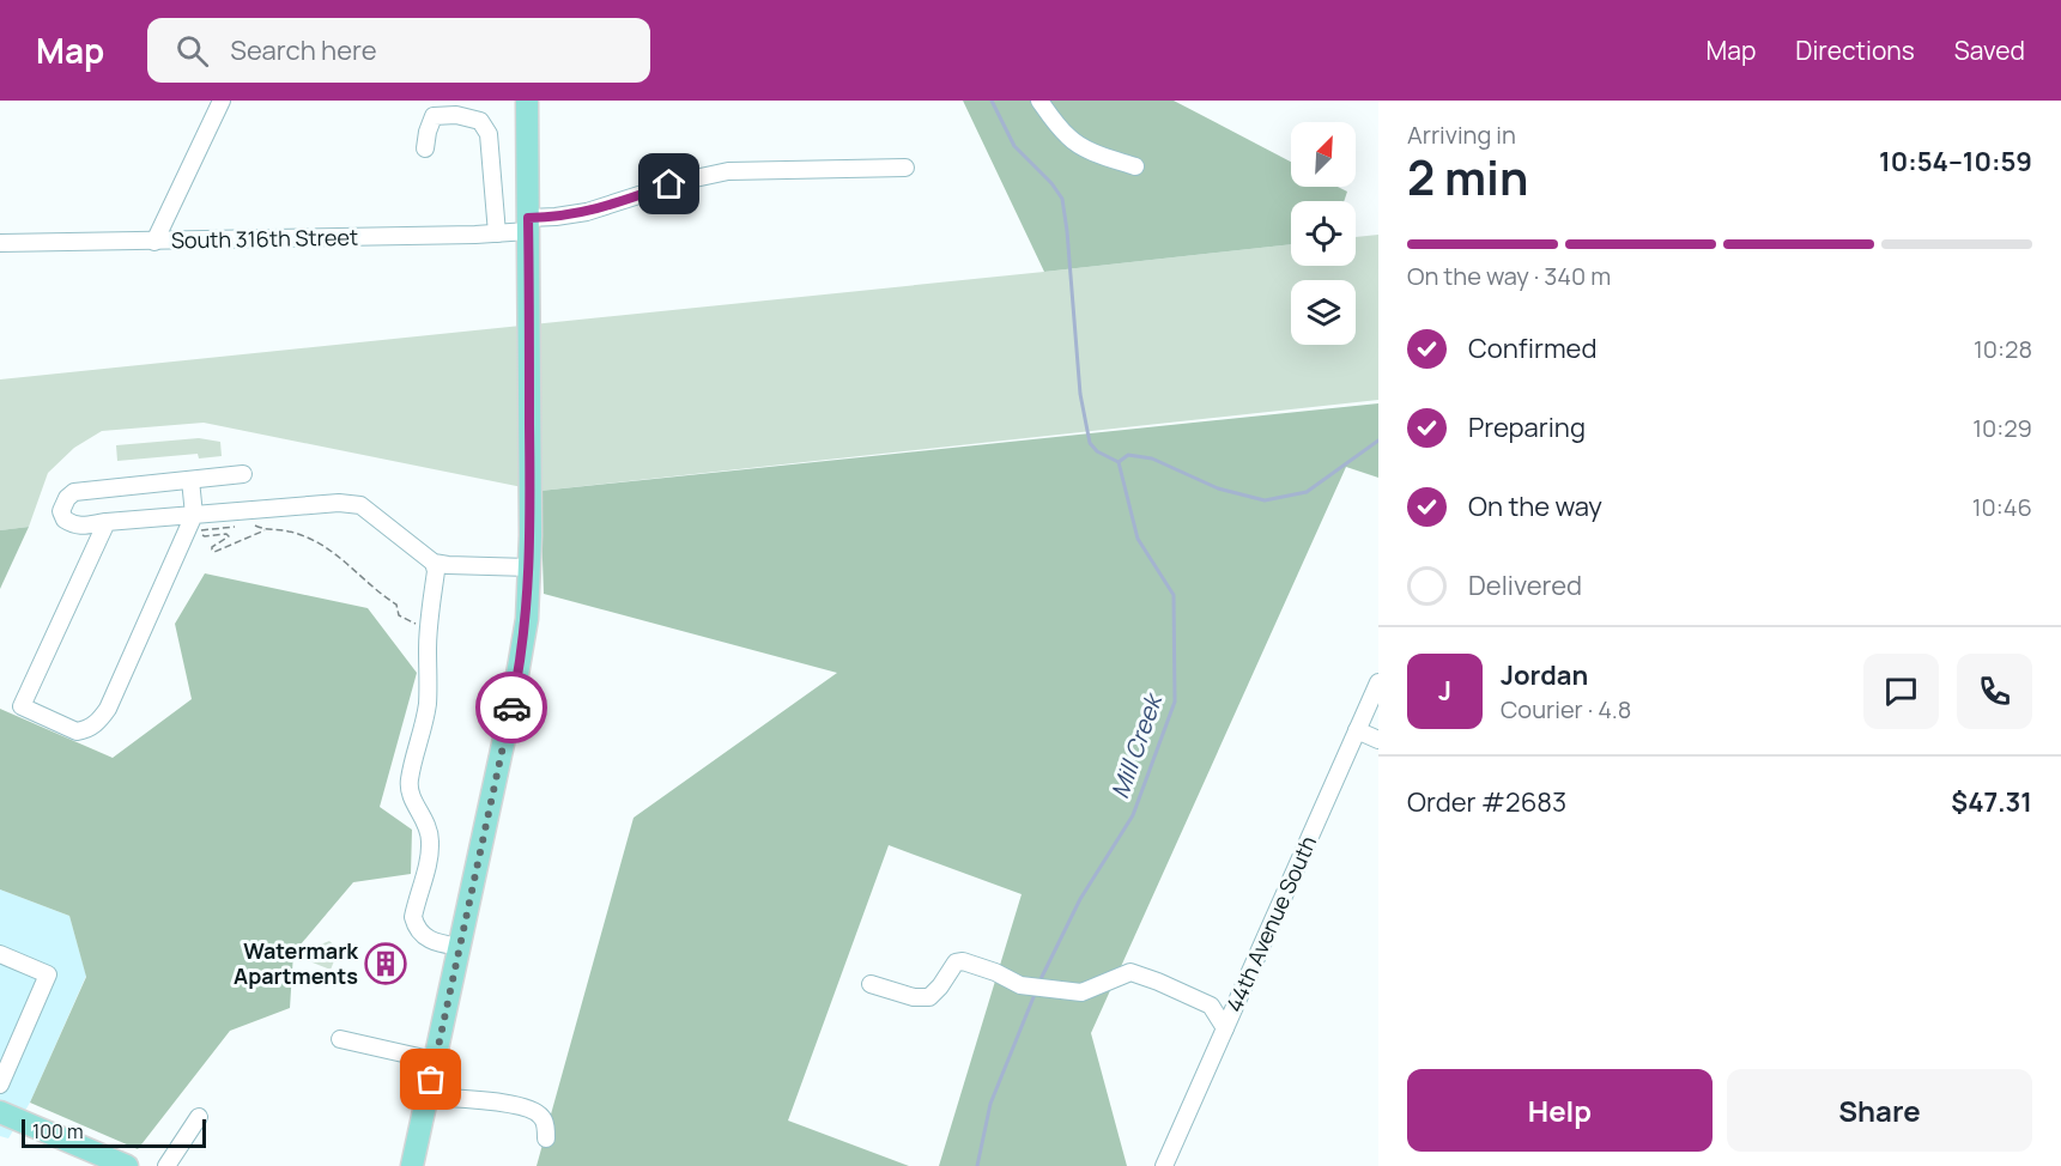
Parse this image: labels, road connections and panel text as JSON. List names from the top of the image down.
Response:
{
  "streets": {
    "street": ["South 316th Street", "44th Avenue South"]
  },
  "water": ["Mill Creek"],
  "places": {
    "building": ["Watermark Apartments"]
  },
  "scale_bar": "100 m",
  "north": "top right",
  "page": {
    "header": "Map",
    "search": "Search here",
    "nav": ["Map", "Directions", "Saved"],
    "heading": ["2 min", "Arriving in", "10:54–10:59"],
    "panel": [
      "Jordan",
      "Courier · 4.8",
      "Order #2683",
      "$47.31"
    ],
    "bar": "On the way · 340 m",
    "list": [
      ["Confirmed", "10:28"],
      ["Preparing", "10:29"],
      ["On the way", "10:46"],
      "Delivered"
    ],
    "round": "J",
    "buttons": ["Help", "Share"],
    "scale": "100 m"
  }
}
